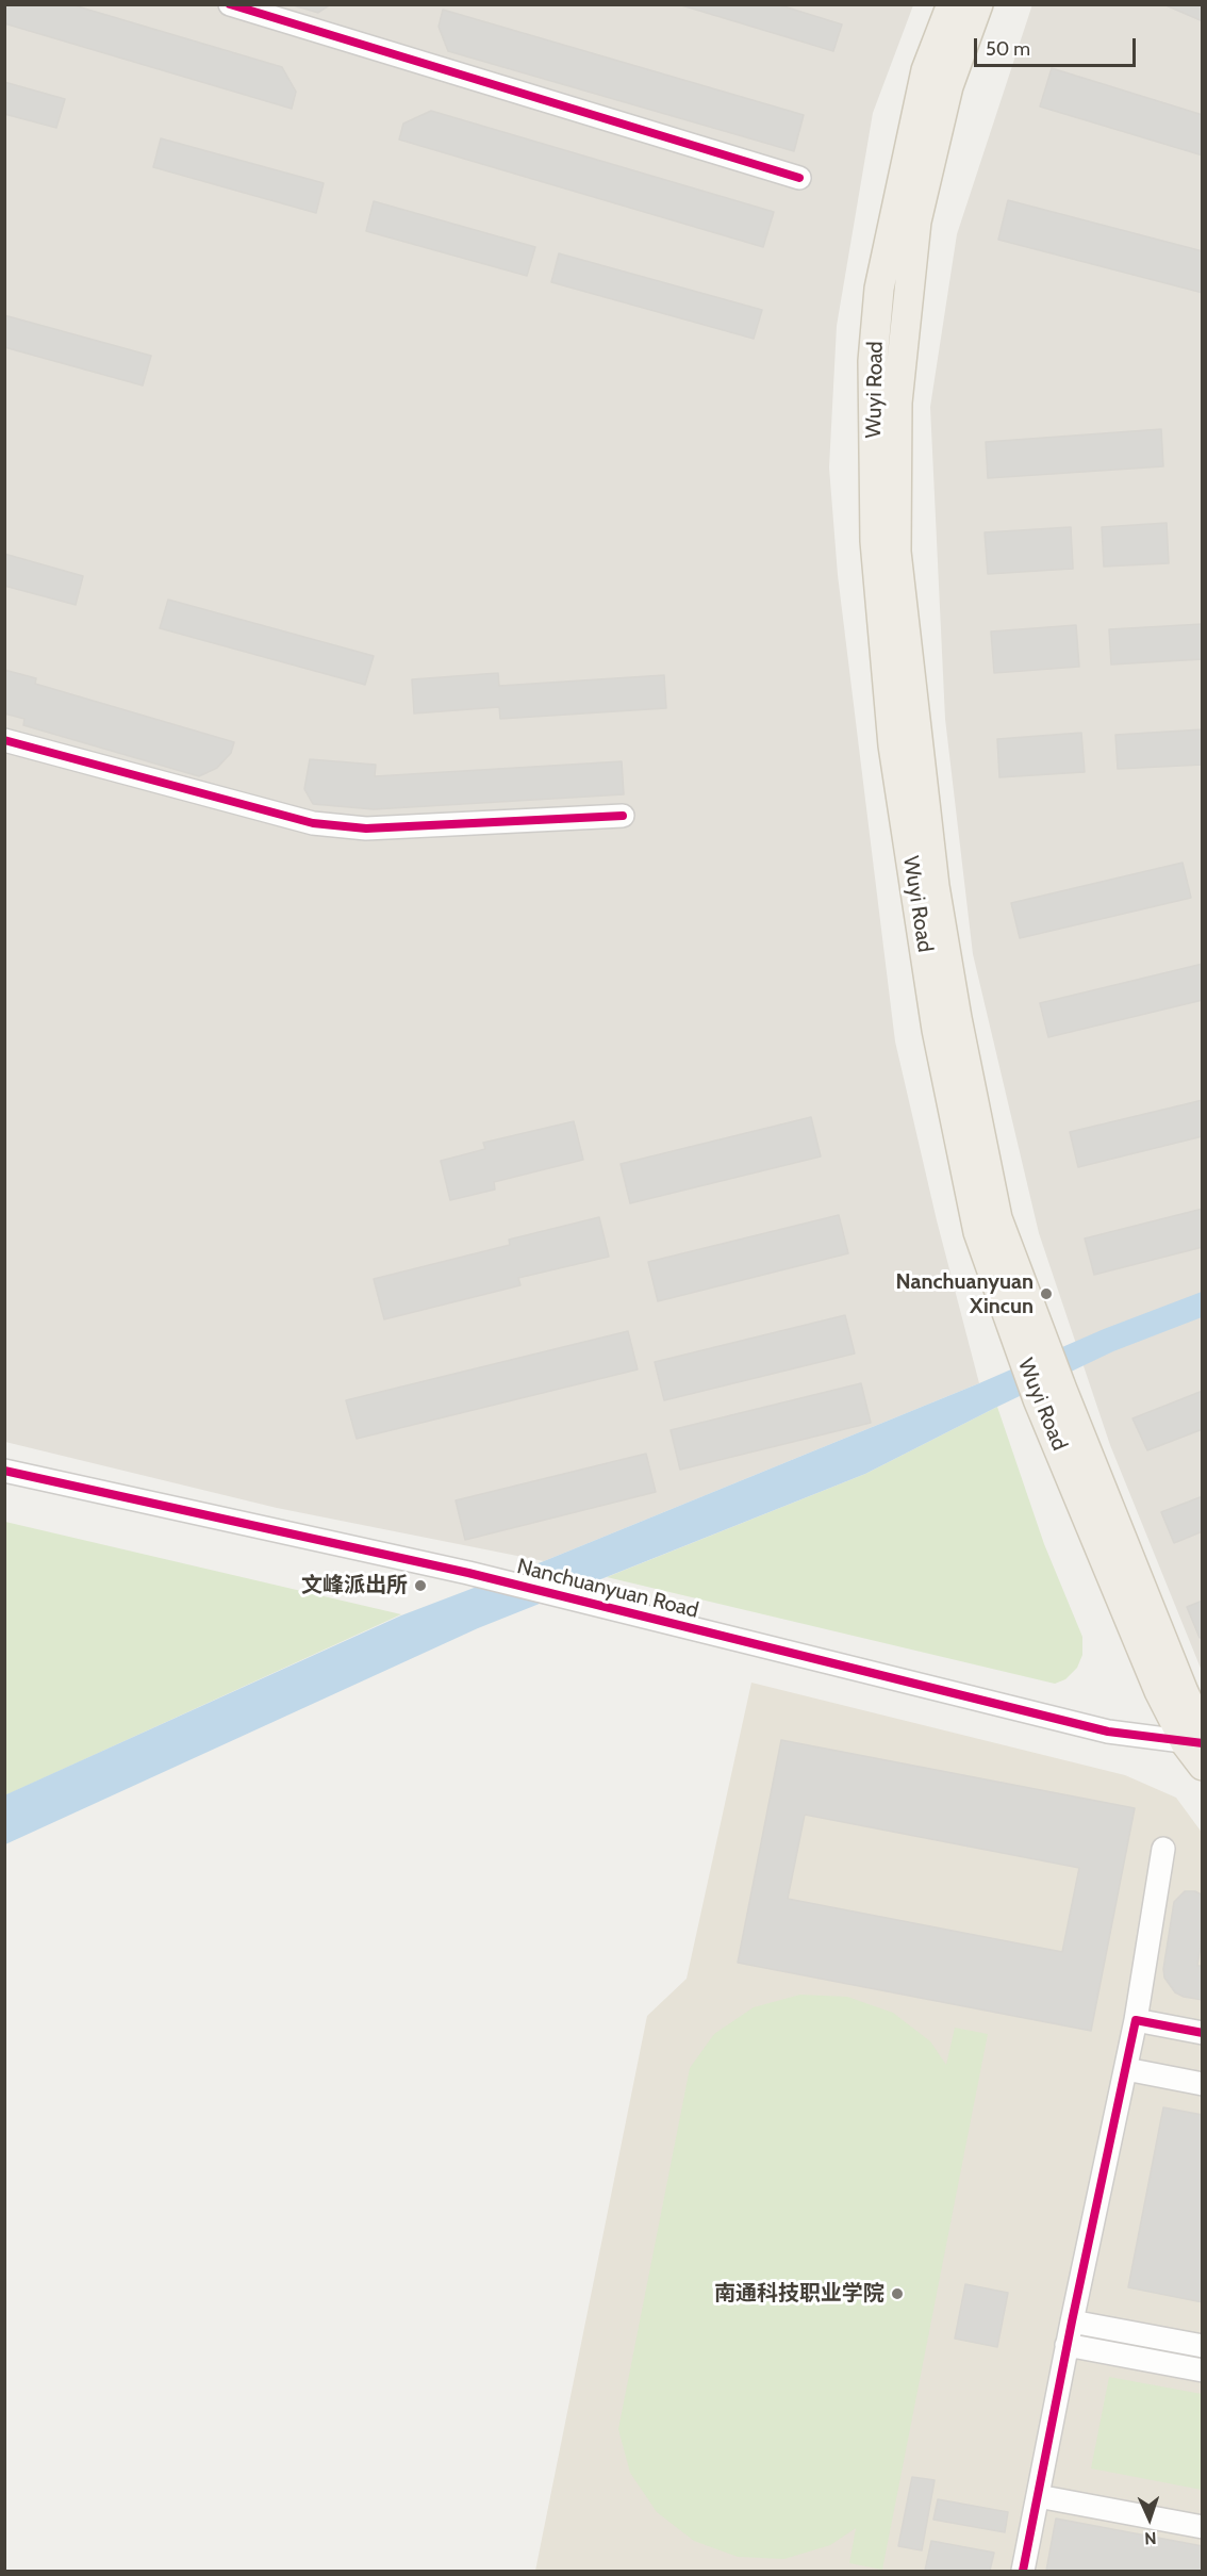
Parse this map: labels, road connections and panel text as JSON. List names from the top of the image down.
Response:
{
  "streets": {
    "main road": ["Wuyi Road"],
    "street": ["Nanchuanyuan Road"]
  },
  "crossings": [
    ["Wuyi Road", "Nanchuanyuan Road"]
  ],
  "places": ["Nanchuanyuan Xincun", "文峰派出所", "南通科技职业学院"],
  "scale_bar": "50 m",
  "north": "bottom"
}
